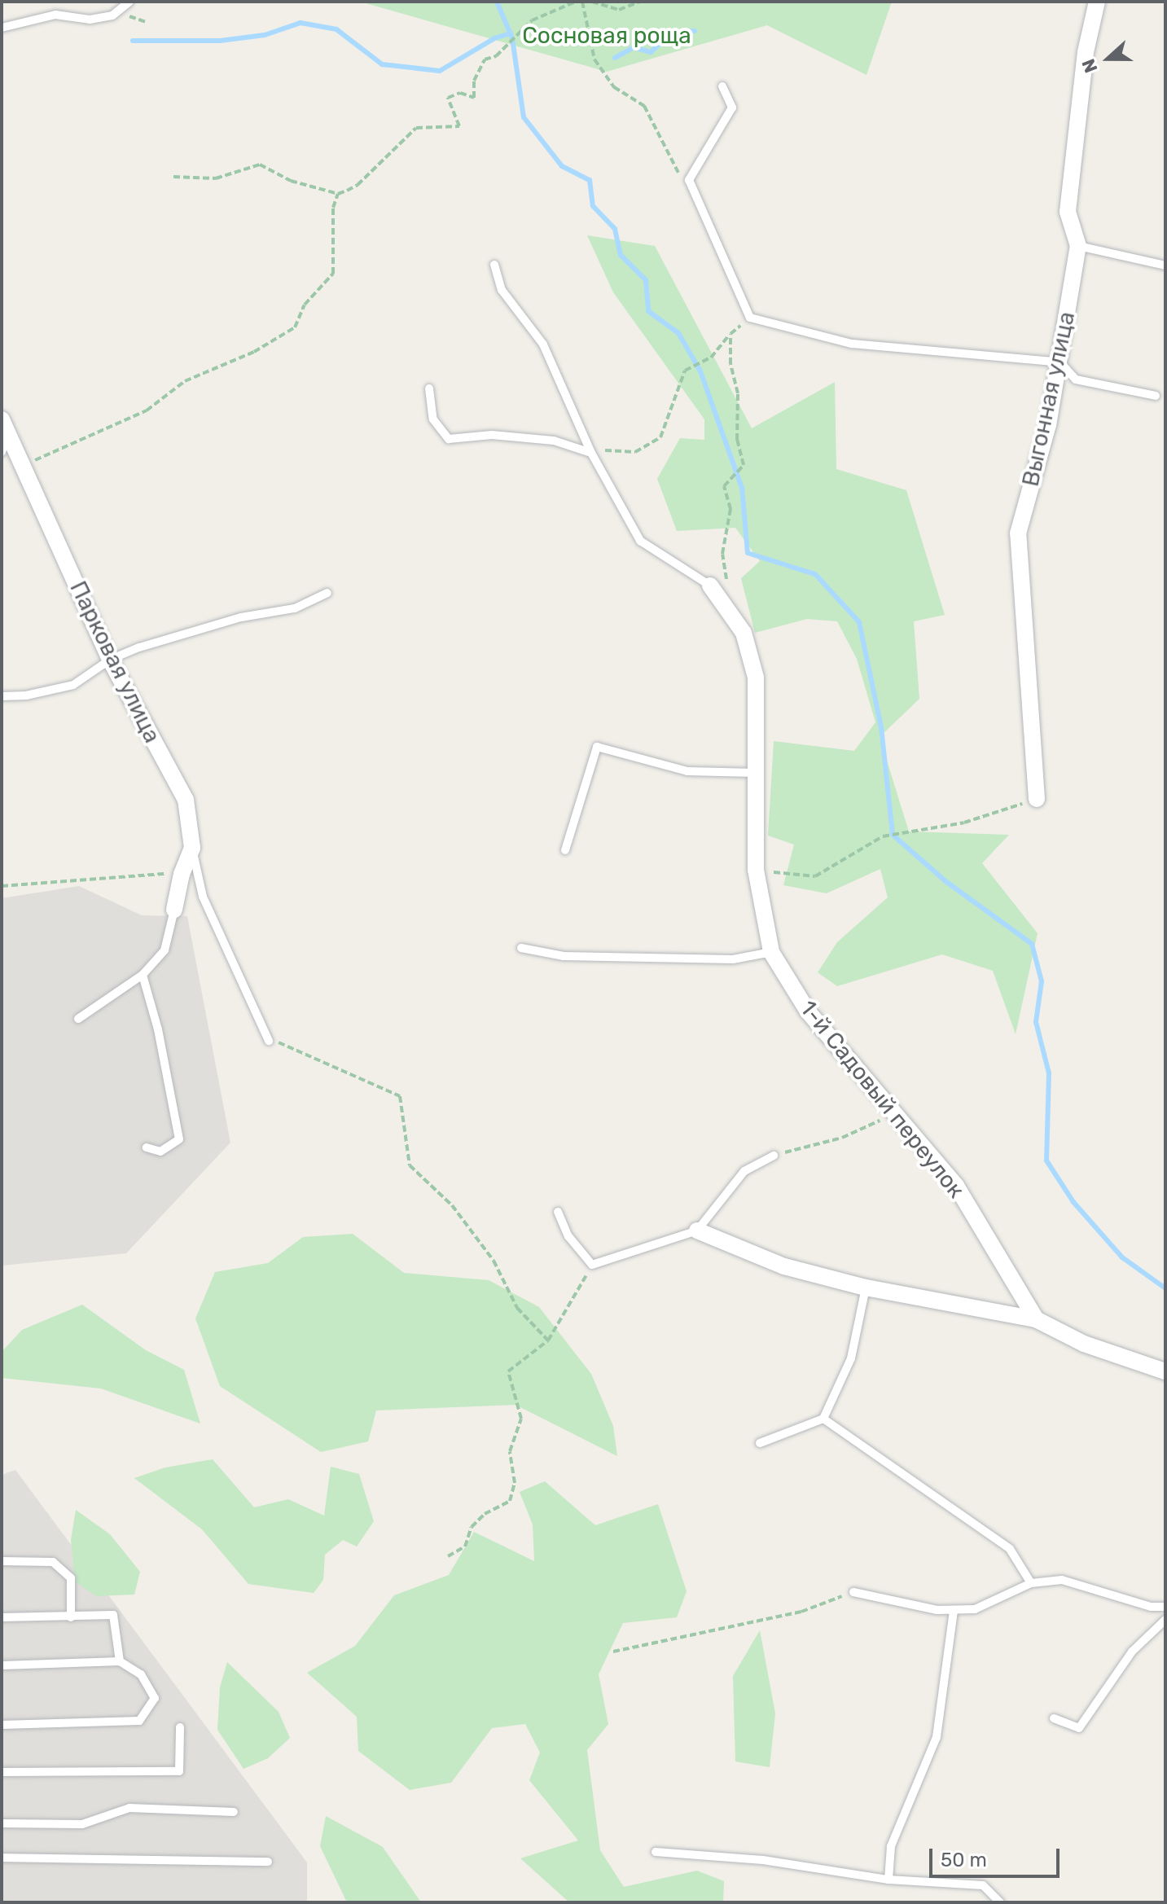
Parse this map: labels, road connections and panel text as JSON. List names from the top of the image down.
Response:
{
  "streets": {
    "street": ["Выгонная улица", "Парковая улица", "1-й Садовый переулок"]
  },
  "parks": ["Сосновая роща"],
  "scale_bar": "50 m",
  "north": "left"
}
